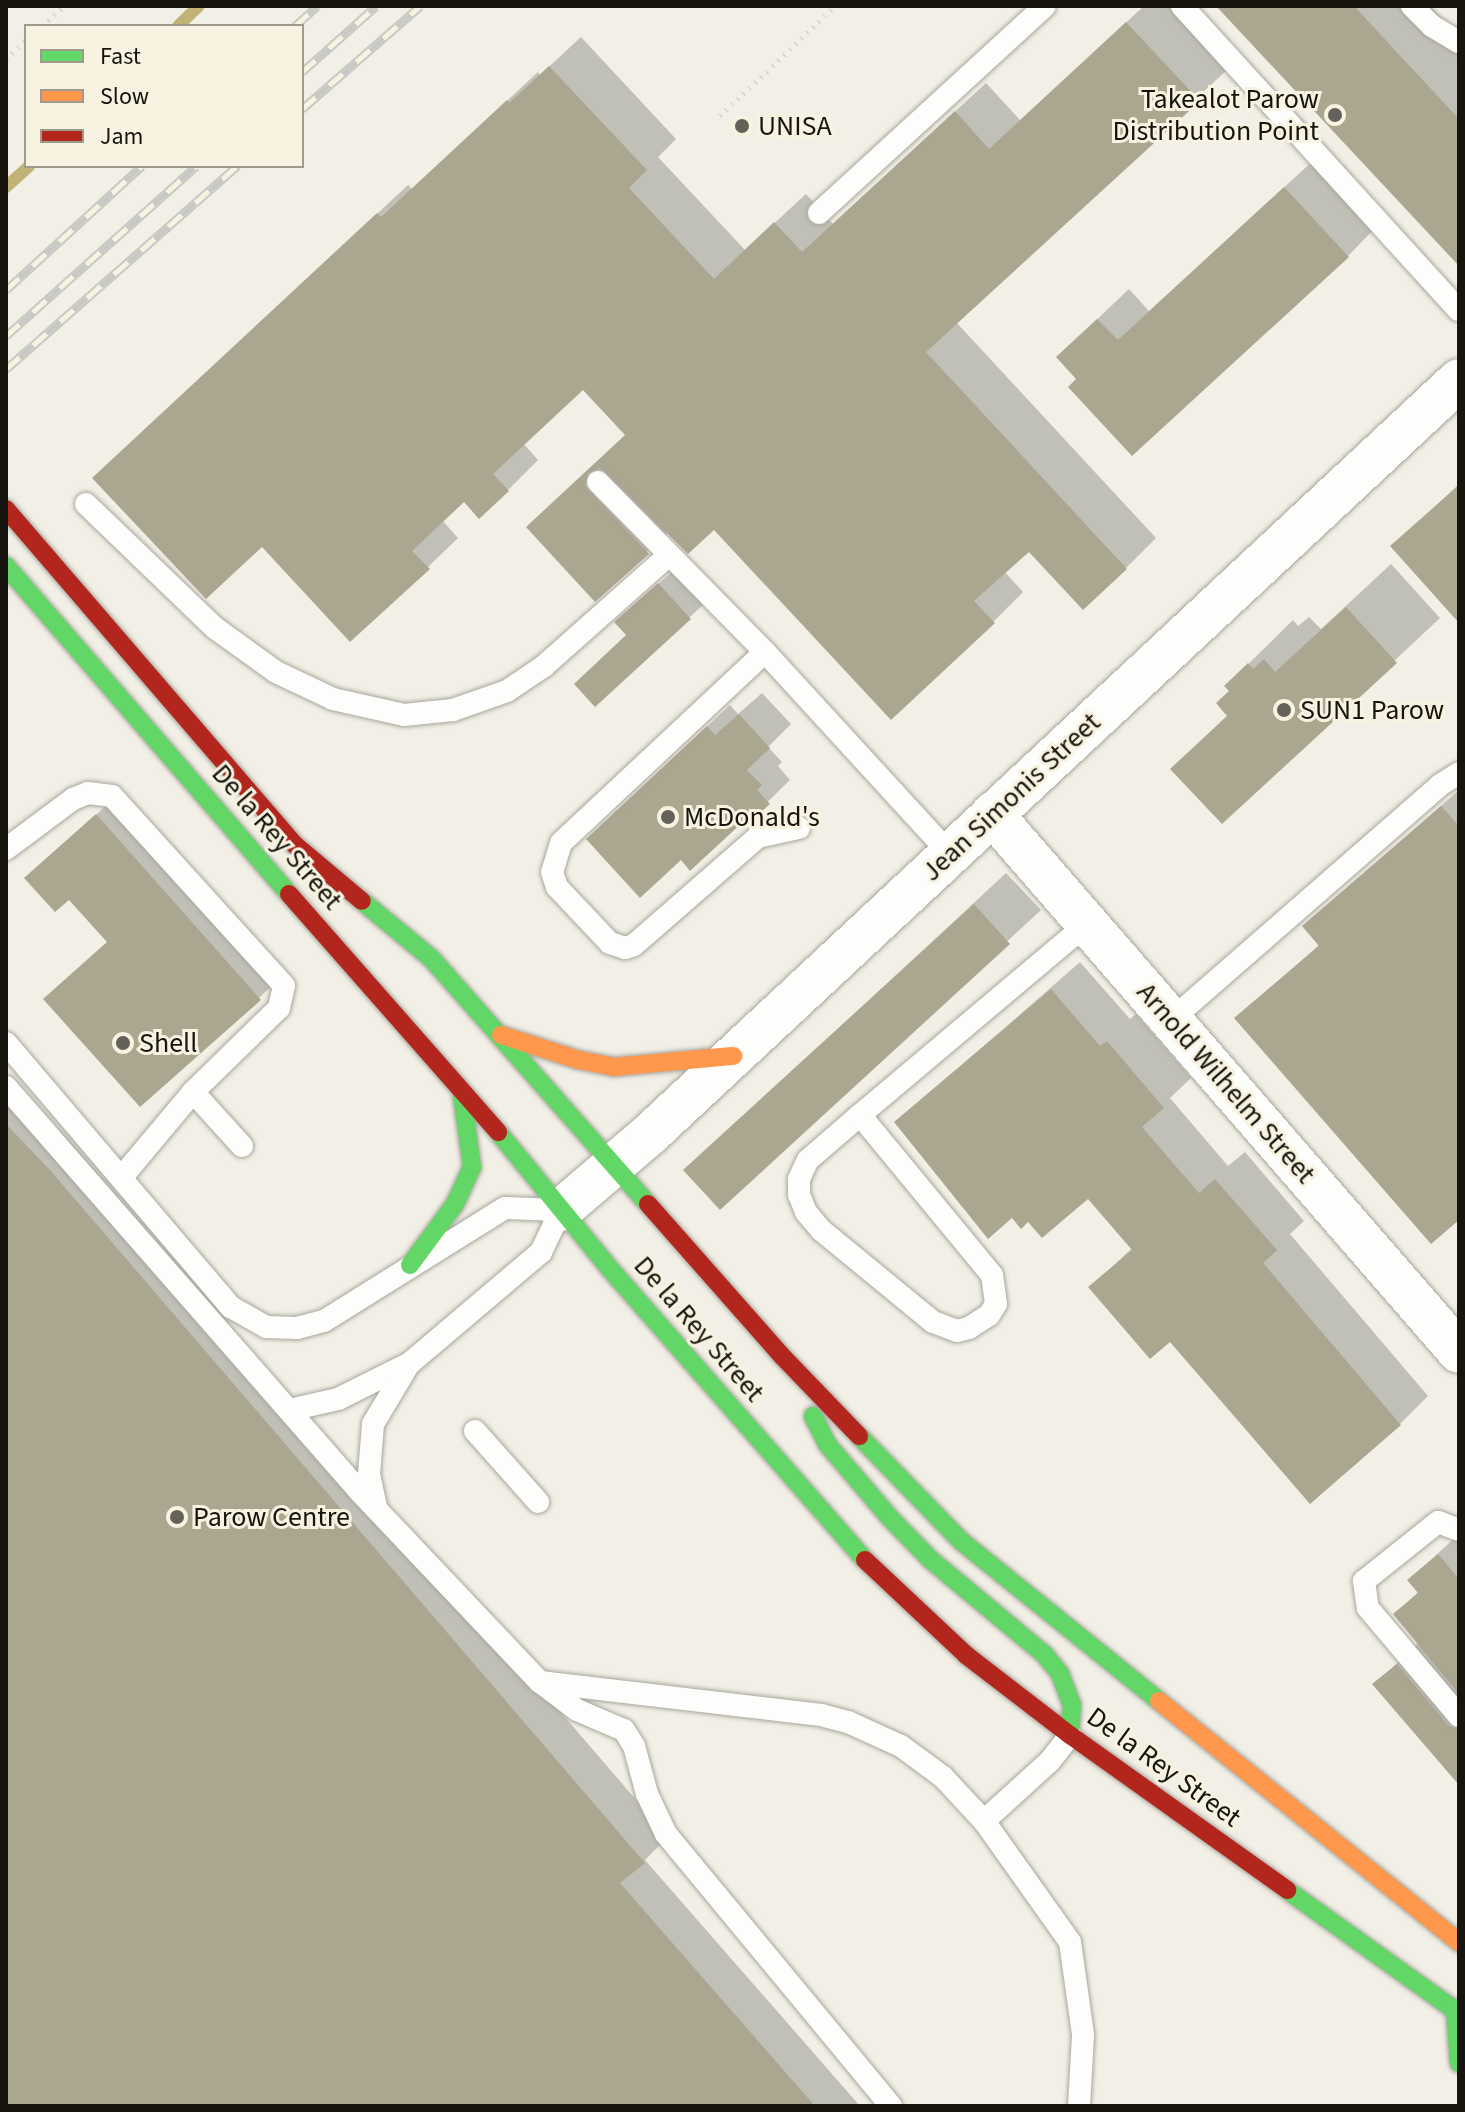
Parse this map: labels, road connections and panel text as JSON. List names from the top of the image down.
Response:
{
  "streets": {
    "main road": ["De la Rey Street"],
    "street": ["Jean Simonis Street", "Arnold Wilhelm Street"]
  },
  "crossings": [
    ["Jean Simonis Street", "De la Rey Street"],
    ["Jean Simonis Street", "Arnold Wilhelm Street"]
  ],
  "places": [
    "Takealot Parow Distribution Point",
    "UNISA",
    "SUN1 Parow",
    "McDonald's",
    "Shell",
    "Parow Centre"
  ],
  "legend": ["Fast", "Slow", "Jam"]
}
